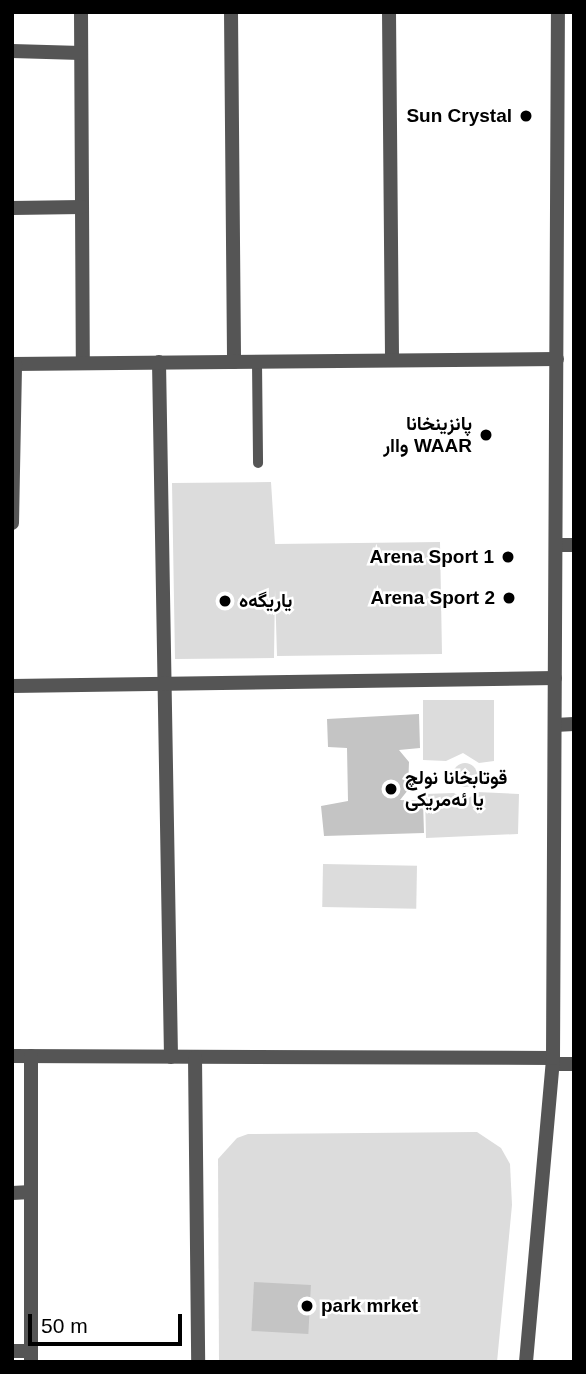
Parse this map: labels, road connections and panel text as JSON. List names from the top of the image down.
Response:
{
  "places": [
    "Sun Crystal",
    "پانزینخانا واار WAAR",
    "Arena Sport 1",
    "Arena Sport 2",
    "یاریگه‌ه",
    "قوتابخانا نولچ يا ئەمريكى",
    "park mrket"
  ],
  "scale_bar": "50 m"
}
